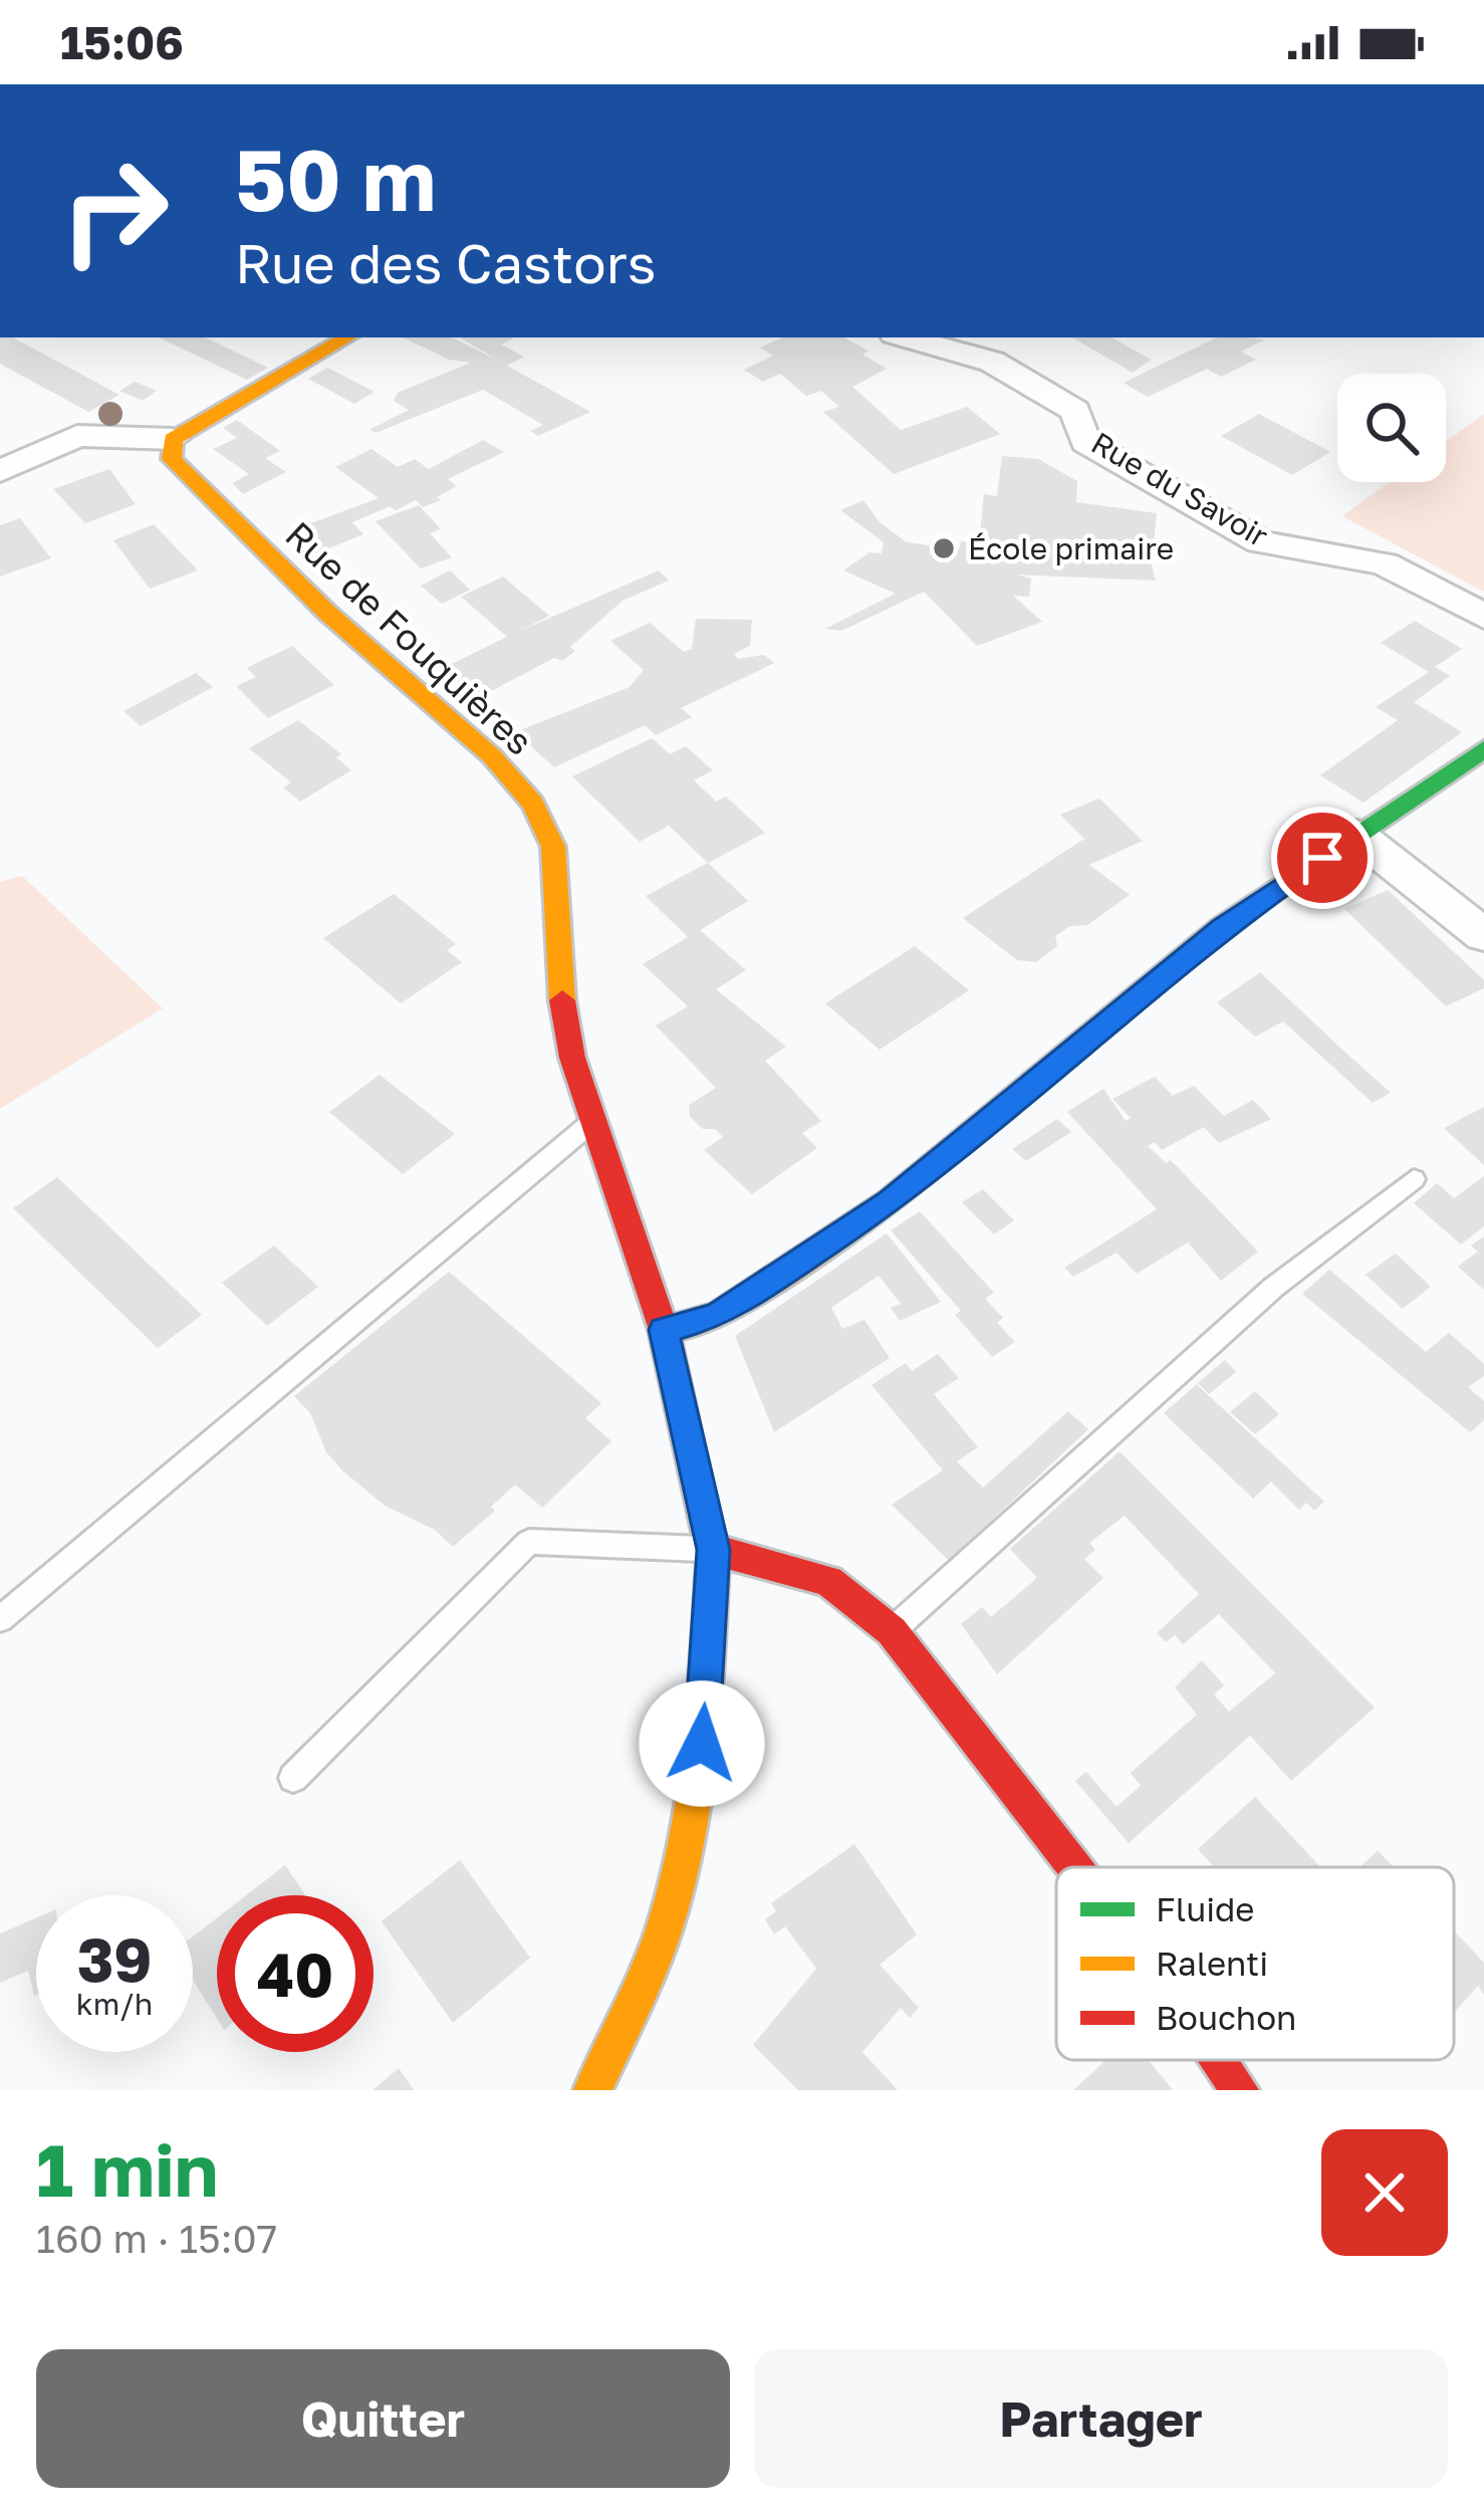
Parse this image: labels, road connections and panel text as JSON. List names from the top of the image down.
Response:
{
  "streets": {
    "street": ["Rue du Savoir", "Rue de Fouquières"]
  },
  "places": ["École primaire"],
  "legend": ["Fluide", "Ralenti", "Bouchon"],
  "page": {
    "status": "15:06",
    "turn": ["50 m", "Rue des Castors"],
    "speed": "39 km/h",
    "limit": "40",
    "heading": ["1 min", "160 m · 15:07"],
    "buttons": ["Quitter", "Partager"]
  }
}
